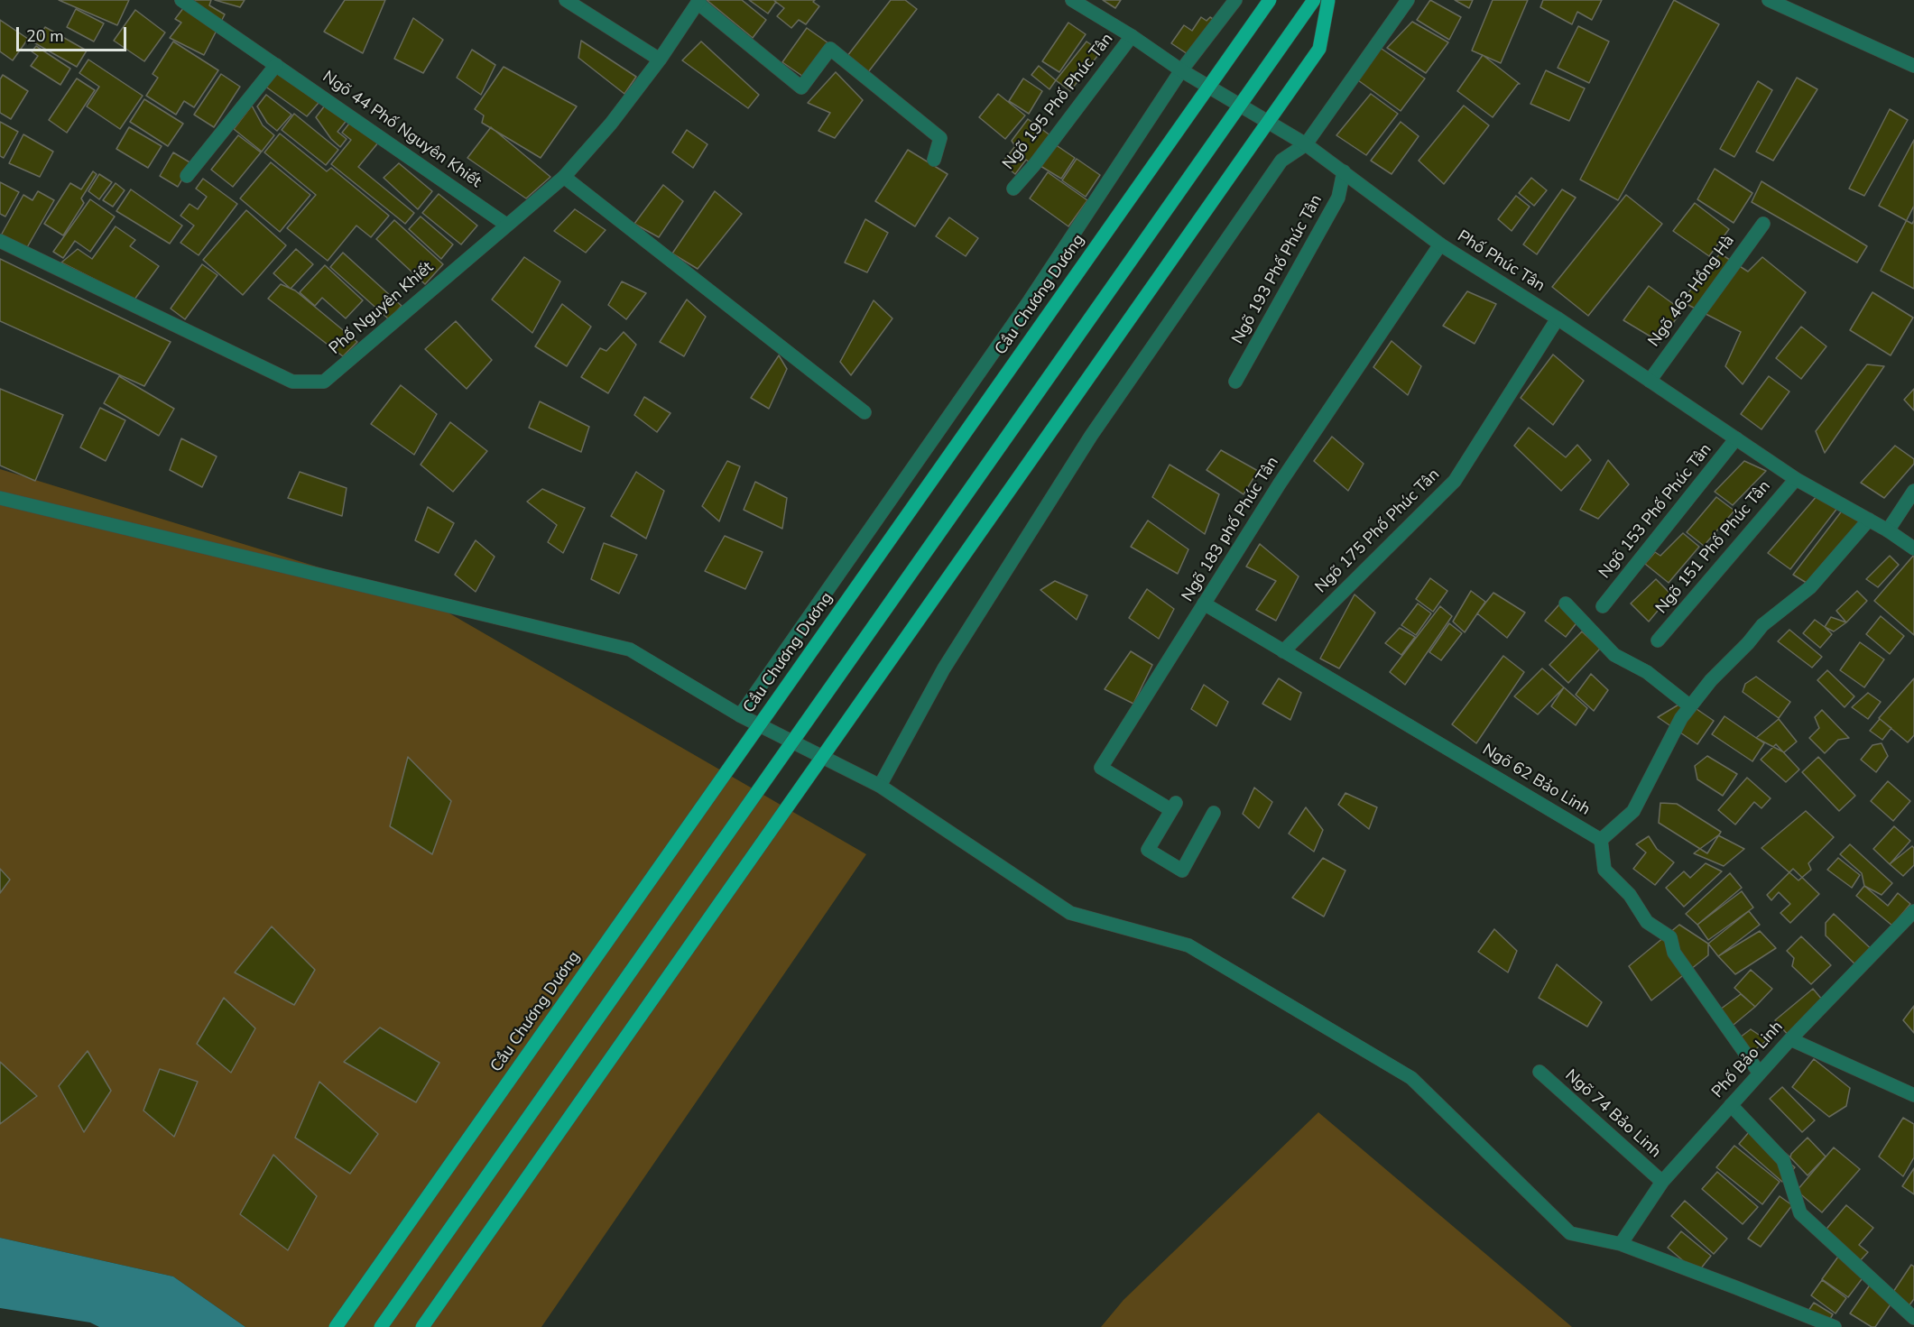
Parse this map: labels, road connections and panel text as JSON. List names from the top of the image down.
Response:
{
  "streets": {
    "main road": ["Cầu Chương Dương"],
    "street": [
      "Ngõ 195 Phố Phúc Tân",
      "Ngõ 44 Phố Nguyên Khiết",
      "Phố Phúc Tân",
      "Ngõ 193 Phố Phúc Tân",
      "Ngõ 463 Hồng Hà",
      "Phố Nguyên Khiết",
      "Ngõ 153 Phố Phúc Tân",
      "Ngõ 183 phố Phúc Tân",
      "Ngõ 175 Phố Phúc Tân",
      "Ngõ 151 Phố Phúc Tân",
      "Ngõ 62 Bảo Linh",
      "Phố Bảo Linh",
      "Ngõ 74 Bảo Linh"
    ]
  },
  "crossings": [
    ["Ngõ 195 Phố Phúc Tân", "Phố Phúc Tân"],
    ["Ngõ 44 Phố Nguyên Khiết", "Phố Nguyên Khiết"],
    ["Phố Phúc Tân", "Ngõ 193 Phố Phúc Tân"],
    ["Phố Phúc Tân", "Ngõ 463 Hồng Hà"],
    ["Phố Phúc Tân", "Ngõ 153 Phố Phúc Tân"],
    ["Phố Phúc Tân", "Ngõ 183 phố Phúc Tân"],
    ["Phố Phúc Tân", "Ngõ 175 Phố Phúc Tân"],
    ["Phố Phúc Tân", "Ngõ 151 Phố Phúc Tân"],
    ["Ngõ 183 phố Phúc Tân", "Ngõ 62 Bảo Linh"],
    ["Ngõ 175 Phố Phúc Tân", "Ngõ 62 Bảo Linh"],
    ["Phố Bảo Linh", "Ngõ 74 Bảo Linh"]
  ],
  "scale_bar": "20 m"
}
